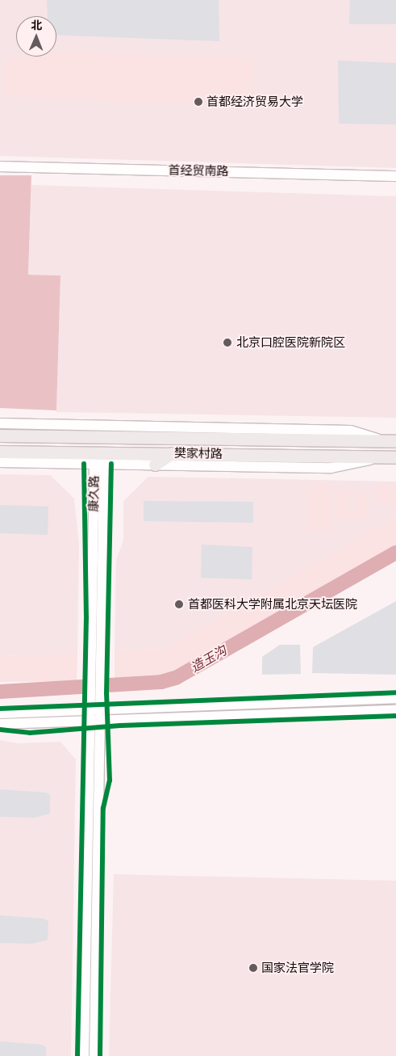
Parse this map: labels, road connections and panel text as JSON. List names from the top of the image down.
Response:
{
  "streets": {
    "main road": ["樊家村路"],
    "street": ["首经贸南路", "康久路"]
  },
  "water": ["造玉沟"],
  "places": [
    "首都经济贸易大学",
    "北京口腔医院新院区",
    "首都医科大学附属北京天坛医院",
    "国家法官学院"
  ],
  "north": "top"
}
